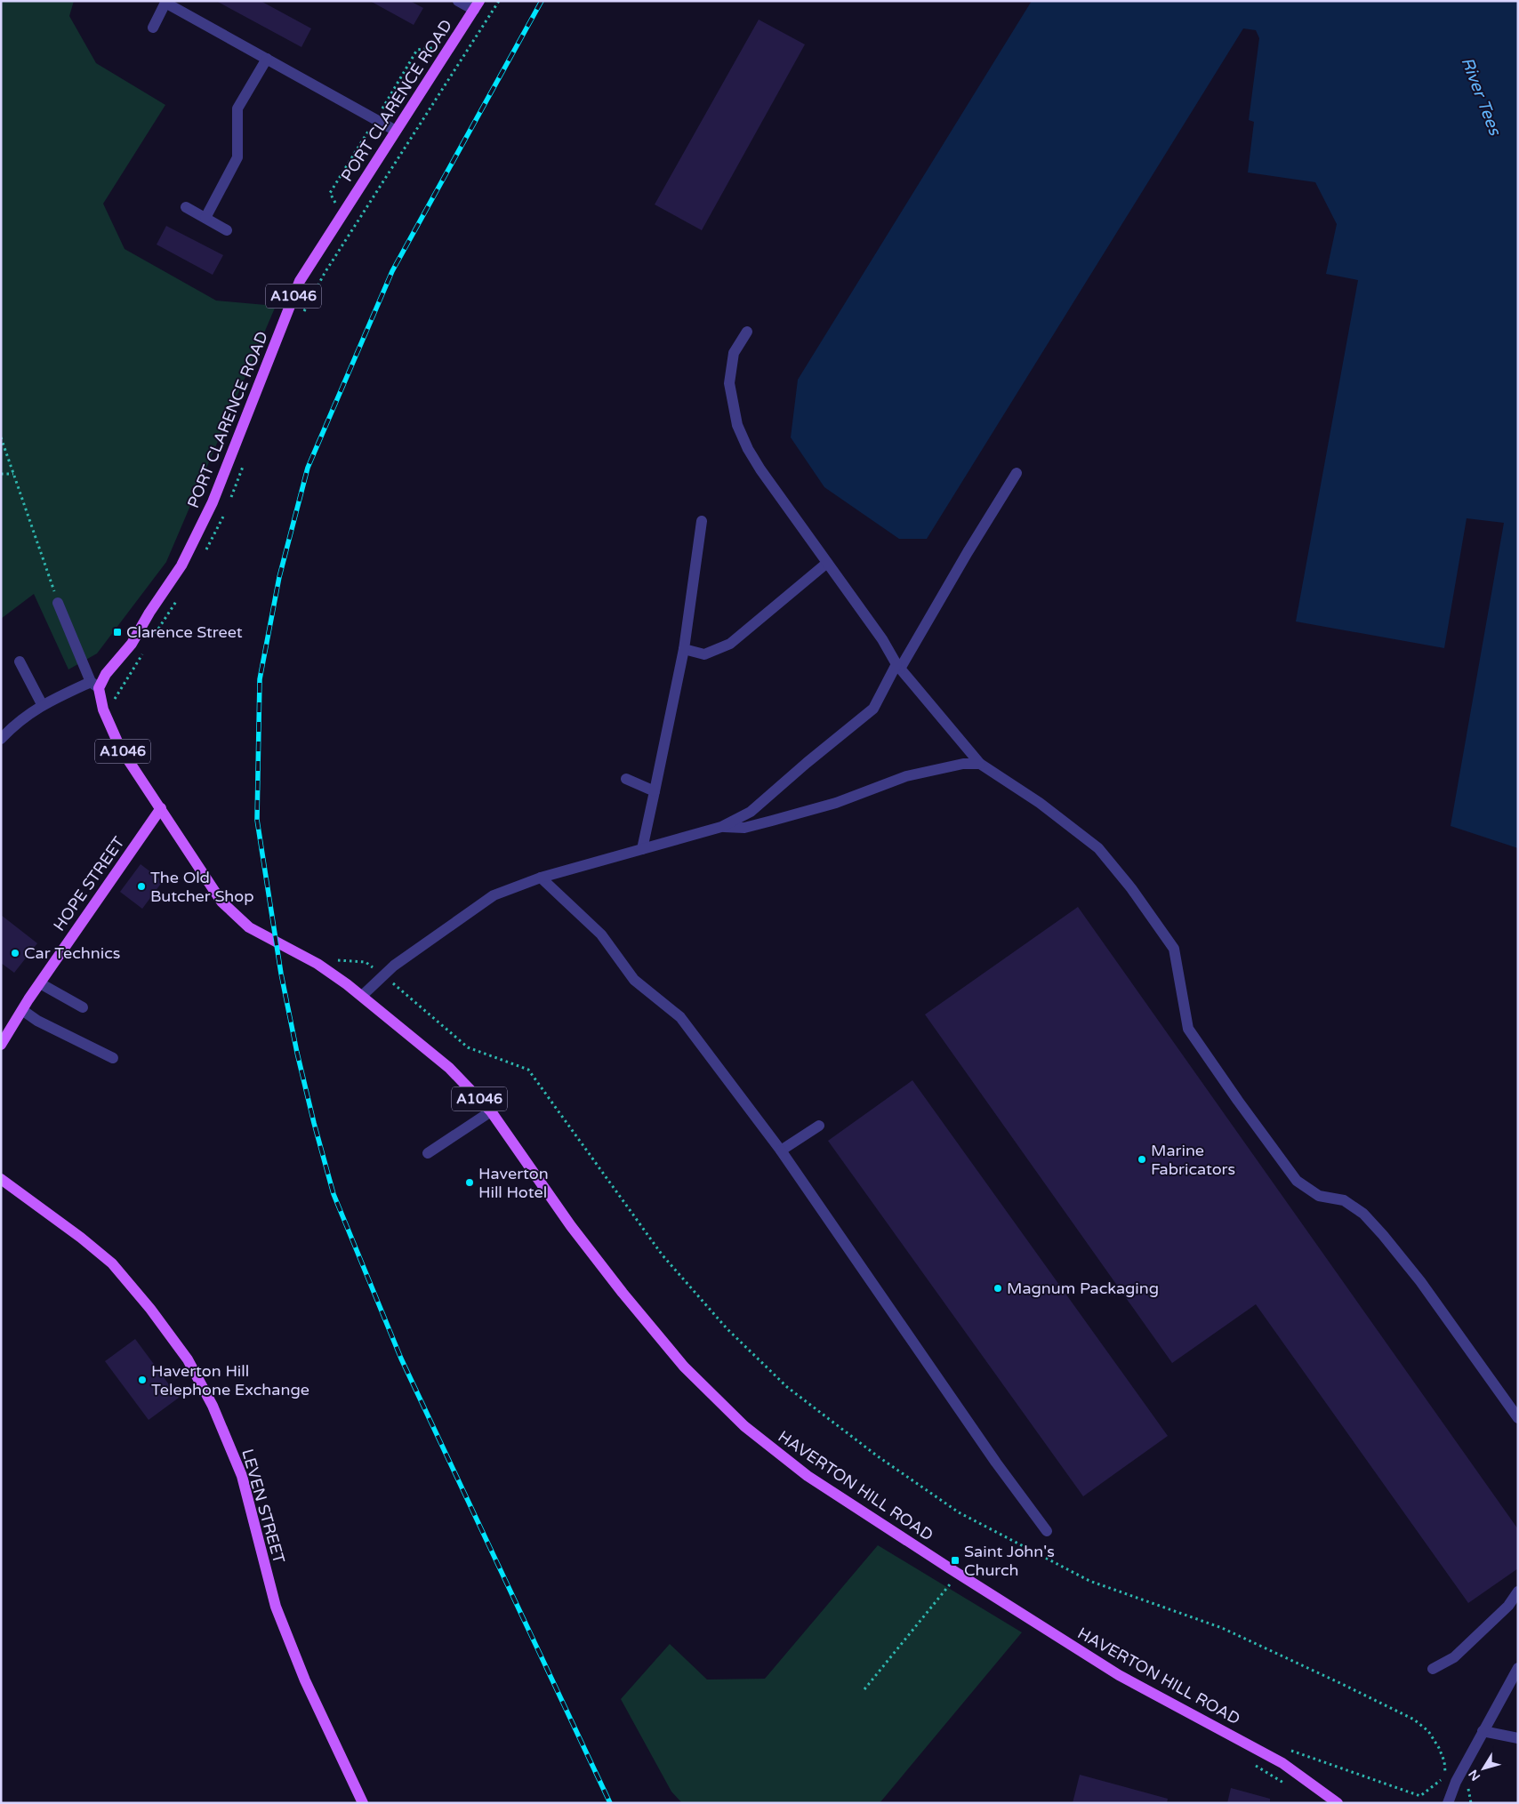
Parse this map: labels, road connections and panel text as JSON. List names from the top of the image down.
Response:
{
  "streets": {
    "main road": [
      "PORT CLARENCE ROAD",
      "A1046",
      "HOPE STREET",
      "HAVERTON HILL ROAD",
      "LEVEN STREET"
    ]
  },
  "crossings": [
    ["PORT CLARENCE ROAD", "A1046"],
    ["A1046", "HOPE STREET"],
    ["A1046", "HAVERTON HILL ROAD"],
    ["HOPE STREET", "HAVERTON HILL ROAD"]
  ],
  "water": ["River Tees"],
  "places": {
    "transit": ["Clarence Street", "Saint John's Church"],
    "other": [
      "The Old Butcher Shop",
      "Car Technics",
      "Marine Fabricators",
      "Haverton Hill Hotel",
      "Magnum Packaging",
      "Haverton Hill Telephone Exchange"
    ]
  },
  "north": "bottom left"
}
